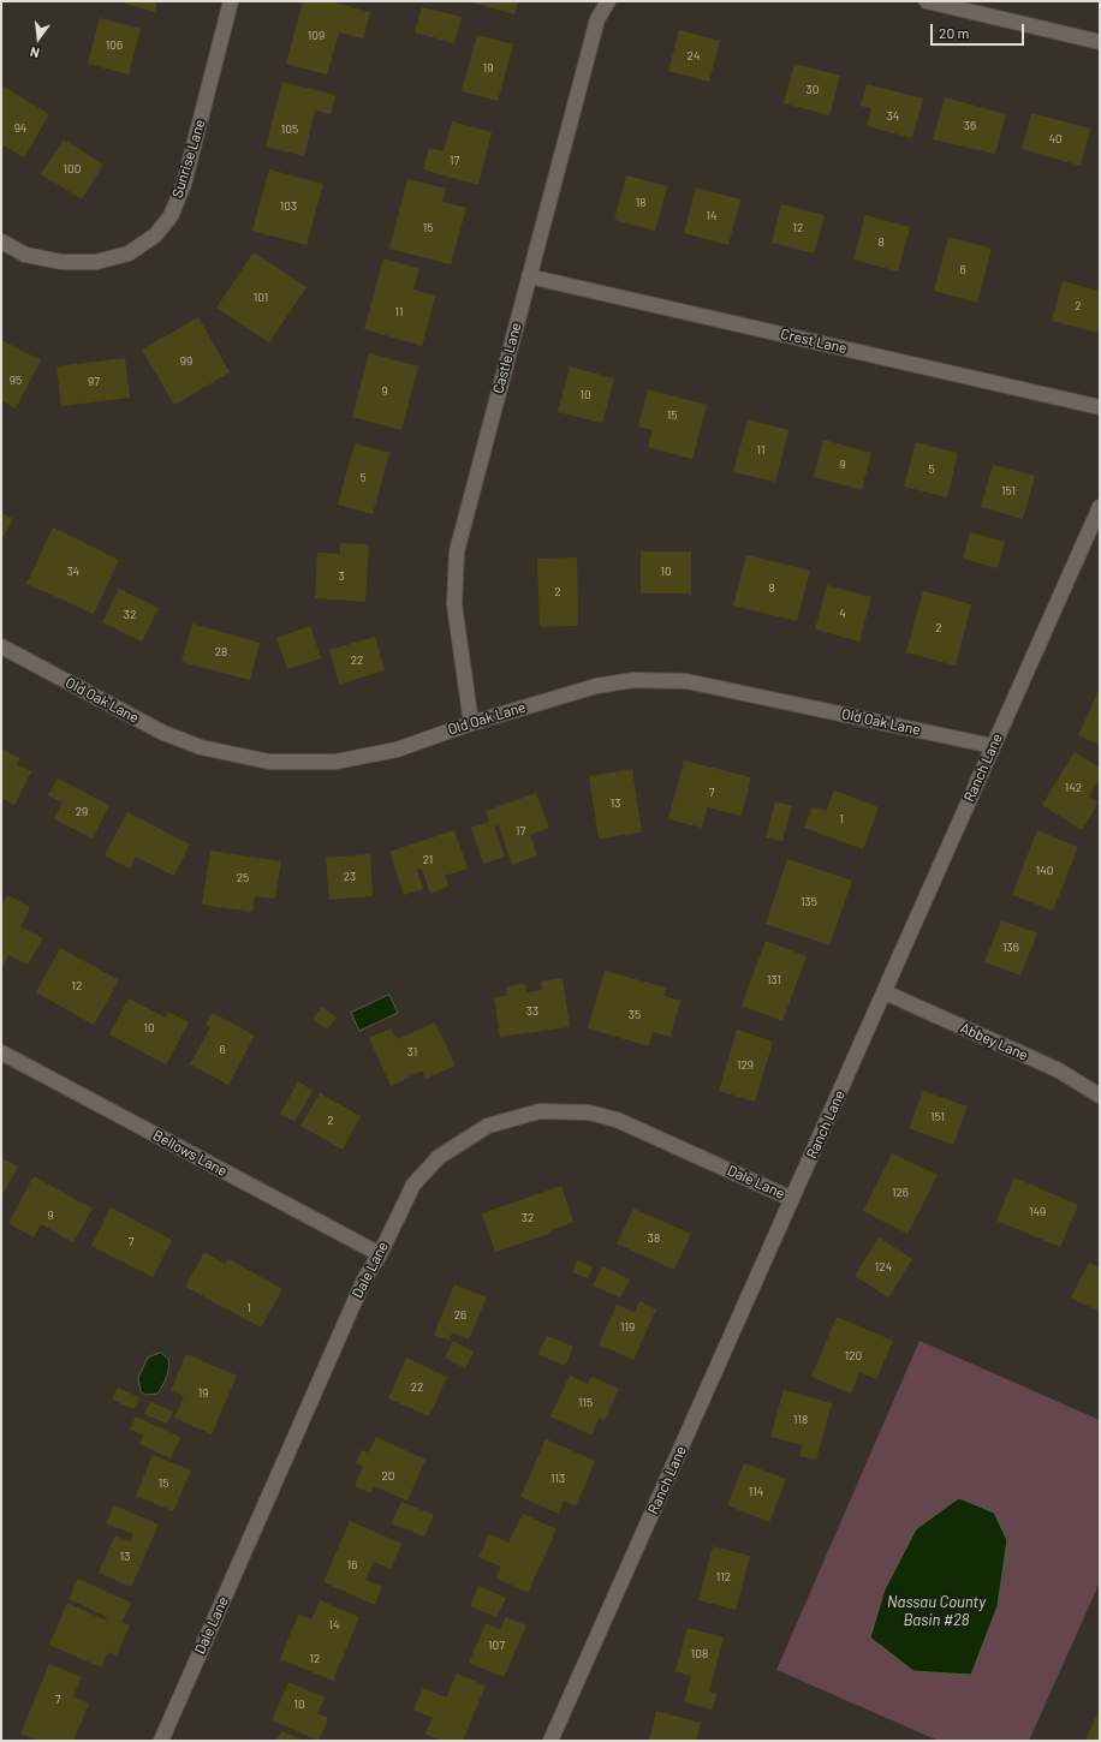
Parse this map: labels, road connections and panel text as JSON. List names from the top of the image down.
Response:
{
  "streets": {
    "street": [
      "Sunrise Lane",
      "Crest Lane",
      "Castle Lane",
      "Old Oak Lane",
      "Ranch Lane",
      "Abbey Lane",
      "Bellows Lane",
      "Dale Lane"
    ]
  },
  "crossings": [
    ["Crest Lane", "Castle Lane"],
    ["Castle Lane", "Old Oak Lane"],
    ["Old Oak Lane", "Ranch Lane"],
    ["Ranch Lane", "Abbey Lane"],
    ["Ranch Lane", "Dale Lane"],
    ["Bellows Lane", "Dale Lane"]
  ],
  "water": ["Nassau County Basin #28"],
  "house_numbers": [
    "109",
    "106",
    "24",
    "19",
    "30",
    "34",
    "36",
    "94",
    "105",
    "40",
    "17",
    "100",
    "18",
    "103",
    "14",
    "15",
    "12",
    "8",
    "6",
    "101",
    "2",
    "11",
    "99",
    "95",
    "97",
    "9",
    "10",
    "15",
    "11",
    "9",
    "5",
    "5",
    "151",
    "34",
    "10",
    "3",
    "8",
    "2",
    "4",
    "32",
    "2",
    "28",
    "22",
    "142",
    "7",
    "13",
    "29",
    "1",
    "17",
    "21",
    "140",
    "23",
    "25",
    "135",
    "136",
    "131",
    "12",
    "33",
    "35",
    "10",
    "6",
    "31",
    "129",
    "151",
    "2",
    "126",
    "149",
    "9",
    "32",
    "38",
    "7",
    "124",
    "1",
    "26",
    "119",
    "120",
    "22",
    "19",
    "115",
    "118",
    "20",
    "113",
    "15",
    "114",
    "13",
    "16",
    "112",
    "14",
    "107",
    "108",
    "12",
    "7",
    "10"
  ],
  "scale_bar": "20 m",
  "north": "bottom"
}
